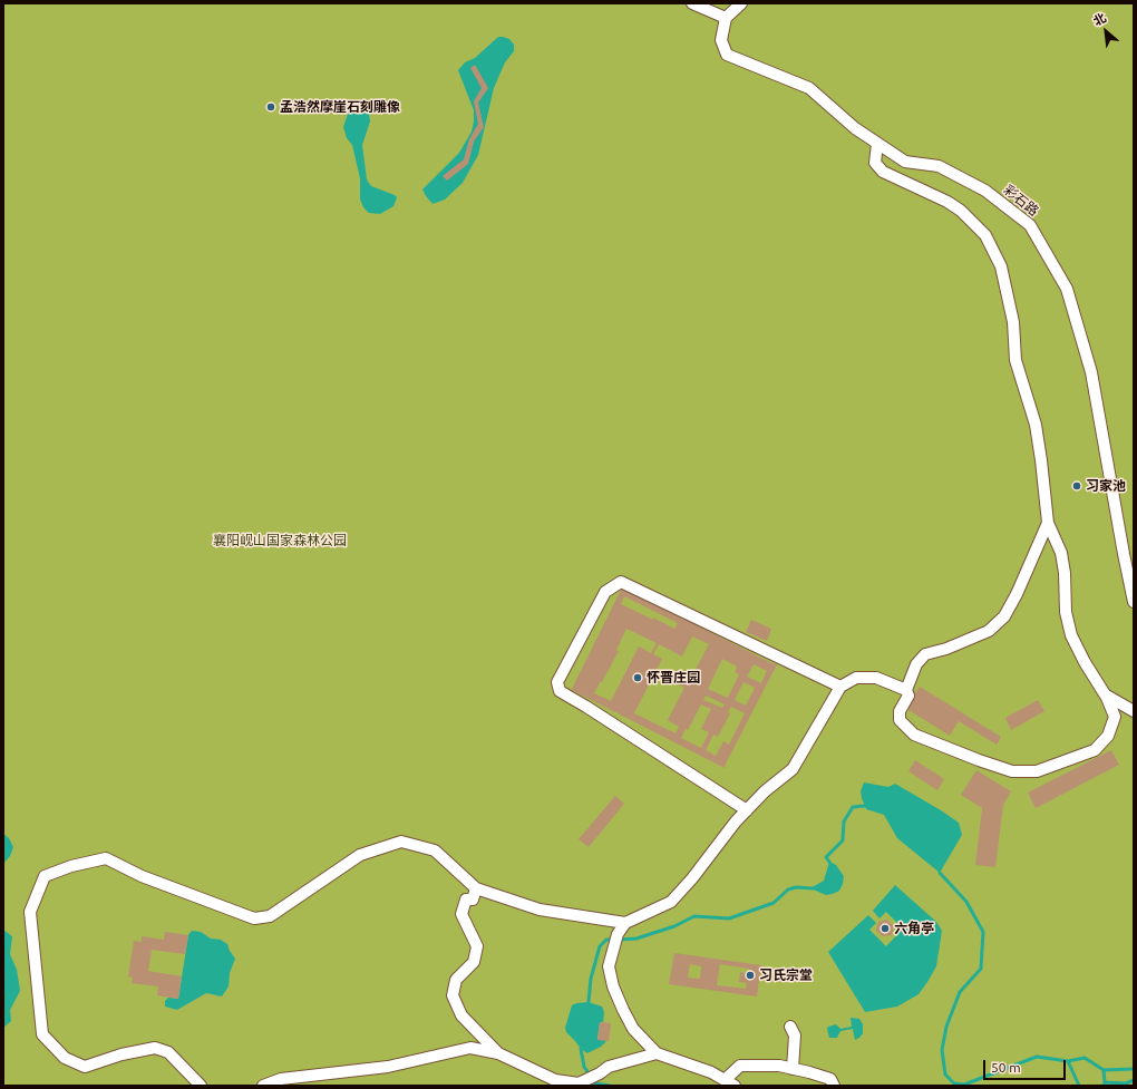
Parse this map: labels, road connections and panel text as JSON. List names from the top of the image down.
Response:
{
  "streets": {
    "street": ["彩石路"]
  },
  "parks": ["襄阳岘山国家森林公园"],
  "places": [
    "孟浩然摩崖石刻雕像",
    "习家池",
    "怀晋庄园",
    "六角亭",
    "习氏宗堂"
  ],
  "scale_bar": "50 m",
  "north": "top left"
}
